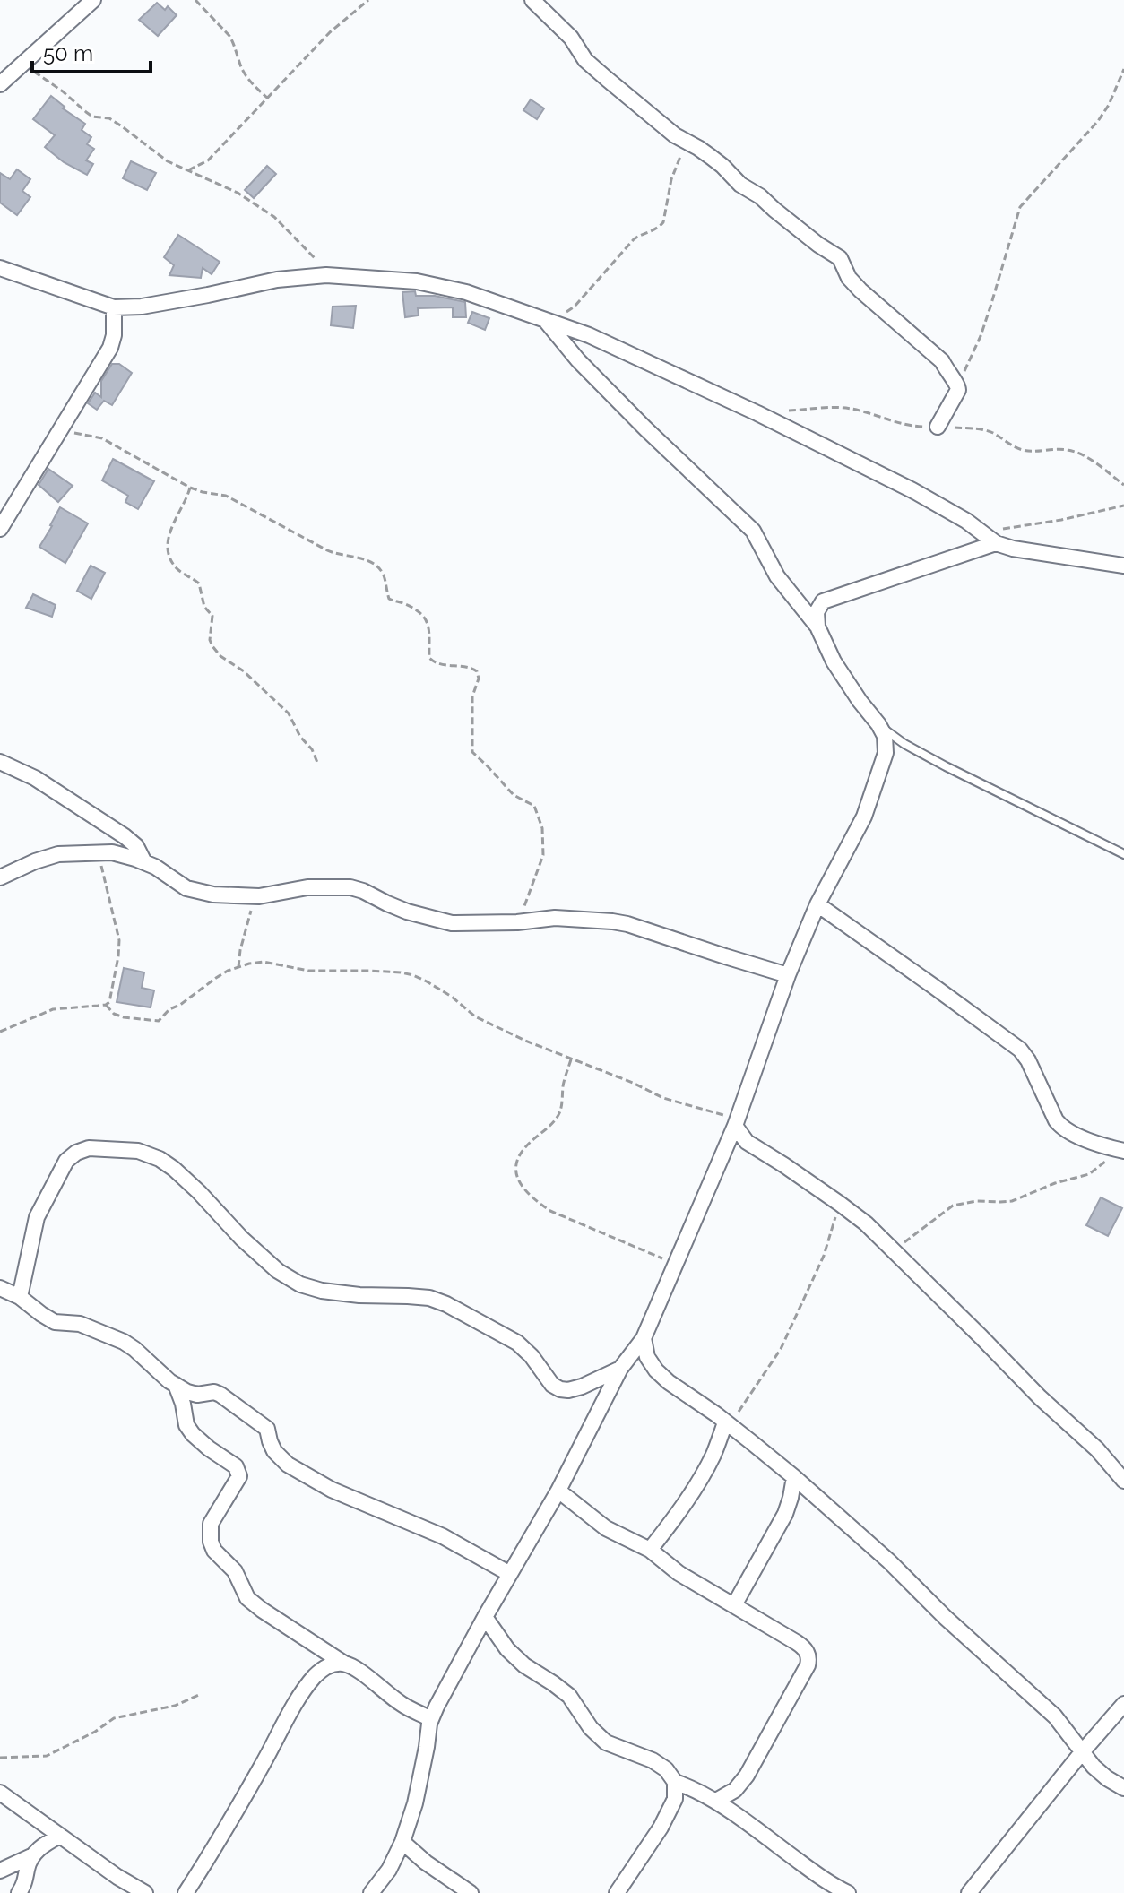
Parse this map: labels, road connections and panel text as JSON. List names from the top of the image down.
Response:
{
  "scale_bar": "50 m"
}
